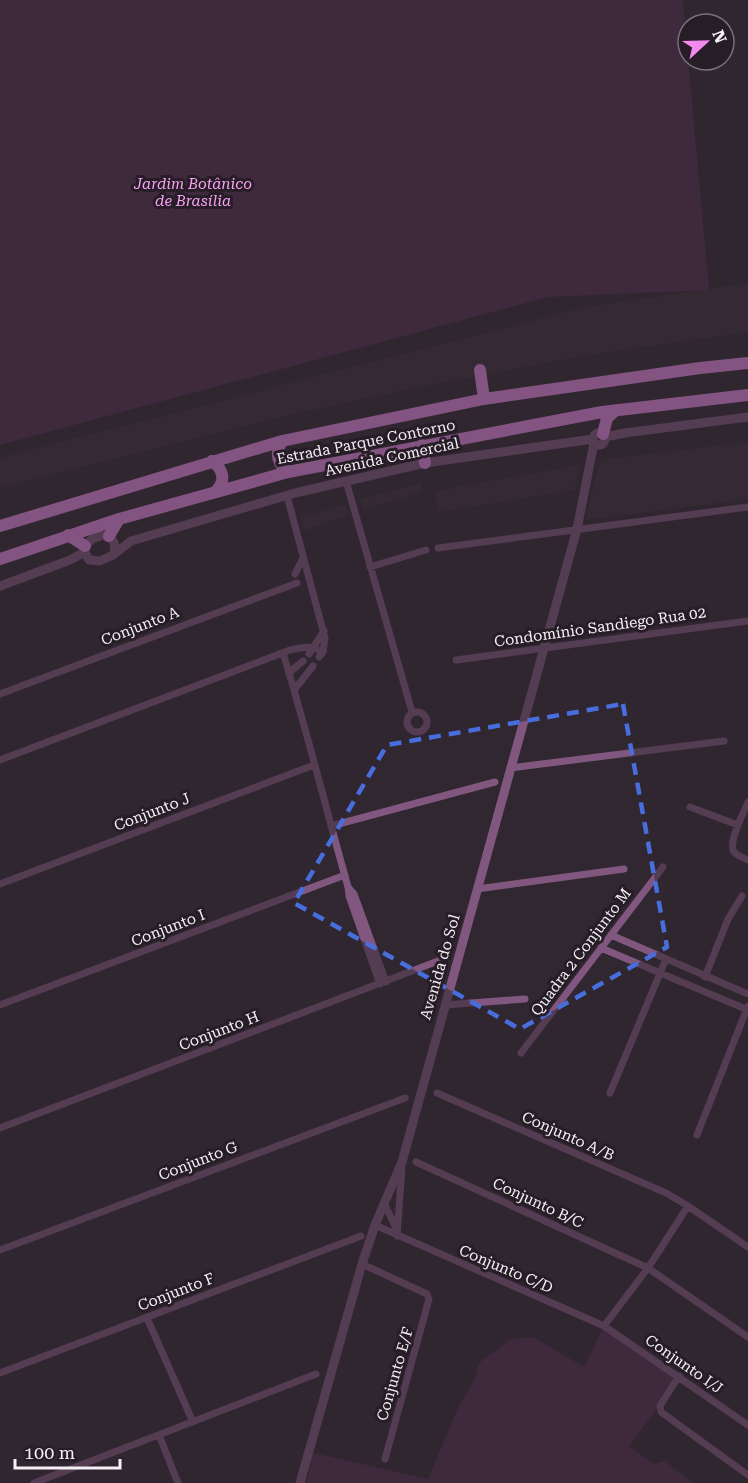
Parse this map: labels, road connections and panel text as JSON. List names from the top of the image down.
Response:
{
  "streets": {
    "highway": ["Estrada Parque Contorno"],
    "street": [
      "Avenida Comercial",
      "Conjunto A",
      "Condomínio Sandiego Rua 02",
      "Conjunto J",
      "Conjunto I",
      "Quadra 2 Conjunto M",
      "Avenida do Sol",
      "Conjunto H",
      "Conjunto A/B",
      "Conjunto G",
      "Conjunto B/C",
      "Conjunto C/D",
      "Conjunto F",
      "Conjunto I/J",
      "Conjunto E/F"
    ]
  },
  "crossings": [
    ["Avenida Comercial", "Avenida do Sol"],
    ["Condomínio Sandiego Rua 02", "Avenida do Sol"],
    ["Avenida do Sol", "Conjunto C/D"],
    ["Avenida do Sol", "Conjunto E/F"],
    ["Conjunto C/D", "Conjunto I/J"]
  ],
  "parks": ["Jardim Botânico de Brasília"],
  "scale_bar": "100 m",
  "north": "right"
}
